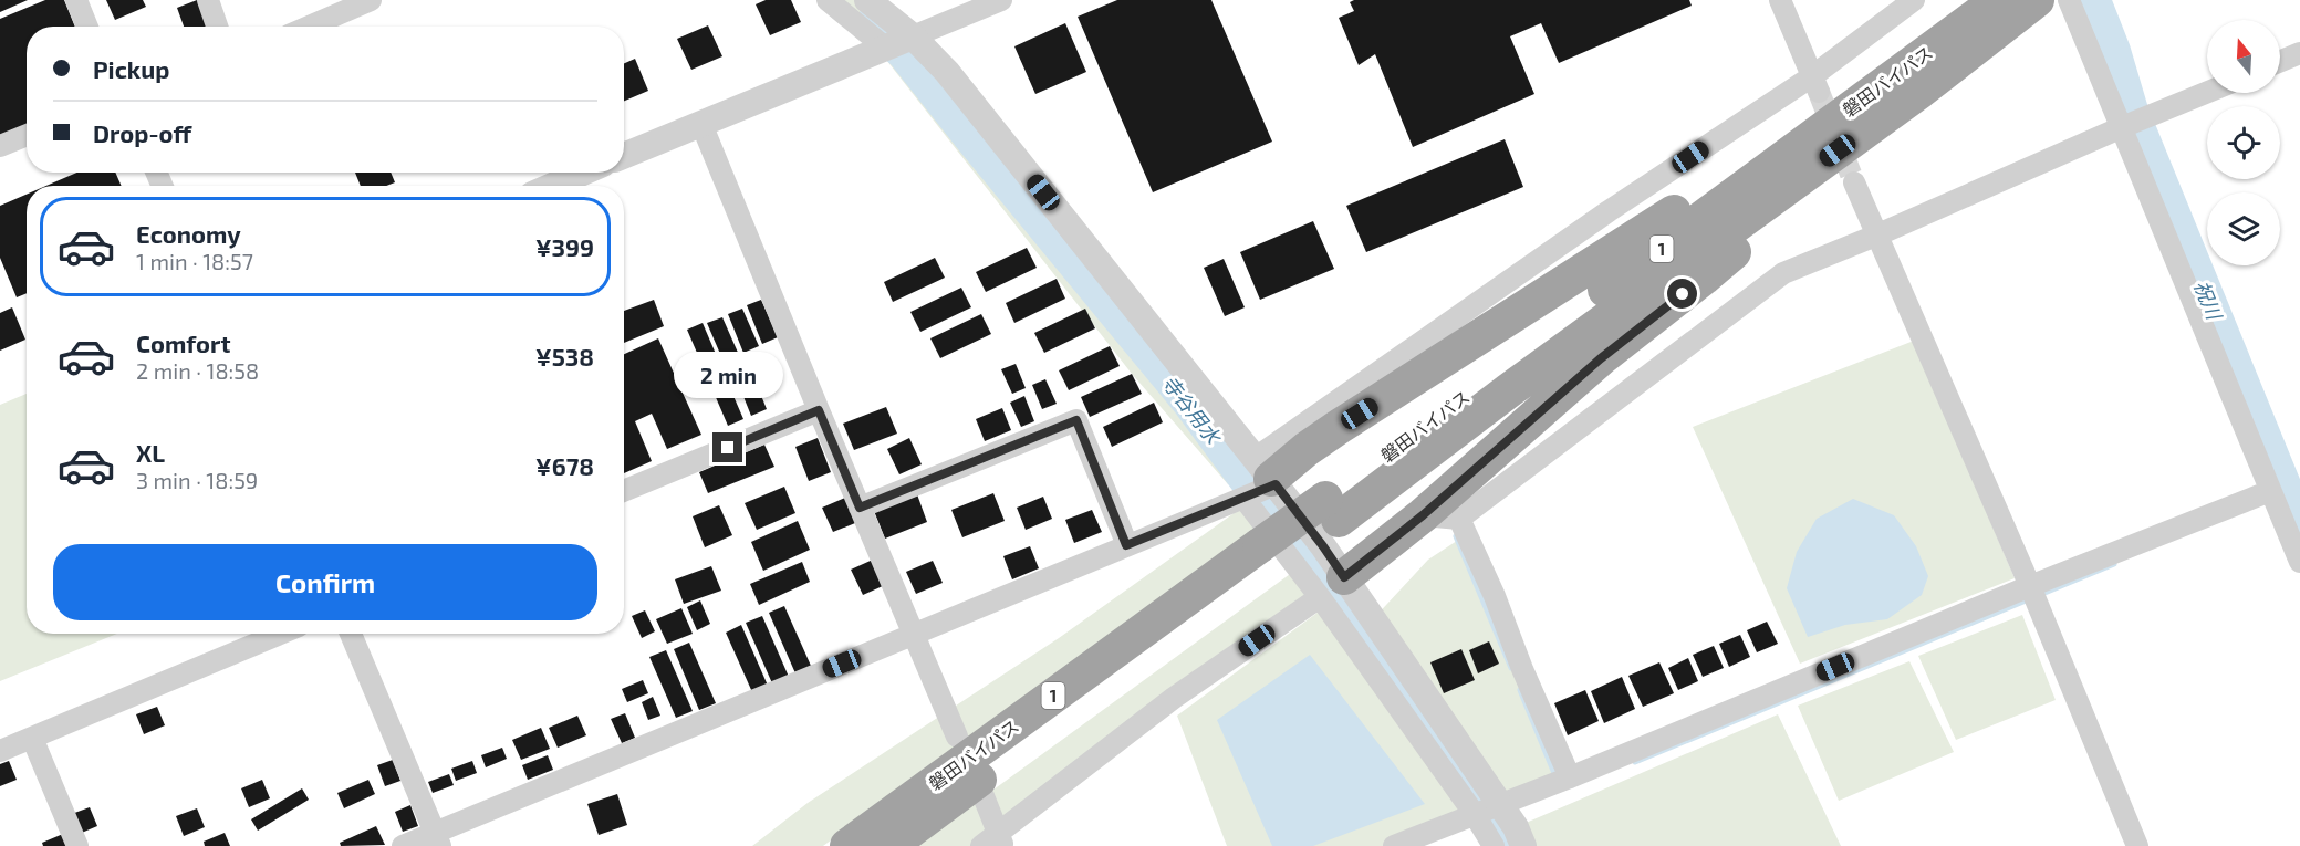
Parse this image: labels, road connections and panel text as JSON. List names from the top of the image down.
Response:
{
  "streets": {
    "highway": ["磐田バイパス", "1"]
  },
  "water": ["祝川", "寺谷用水"],
  "north": "top",
  "page": {
    "banner": ["Pickup", "Drop-off"],
    "list": [
      {
        "name": "Economy",
        "note": "1 min · 18:57",
        "value": "¥399"
      },
      {
        "name": "Comfort",
        "note": "2 min · 18:58",
        "value": "¥538"
      },
      {
        "name": "XL",
        "note": "3 min · 18:59",
        "value": "¥678"
      }
    ],
    "bubble": "2 min",
    "buttons": "Confirm"
  }
}
